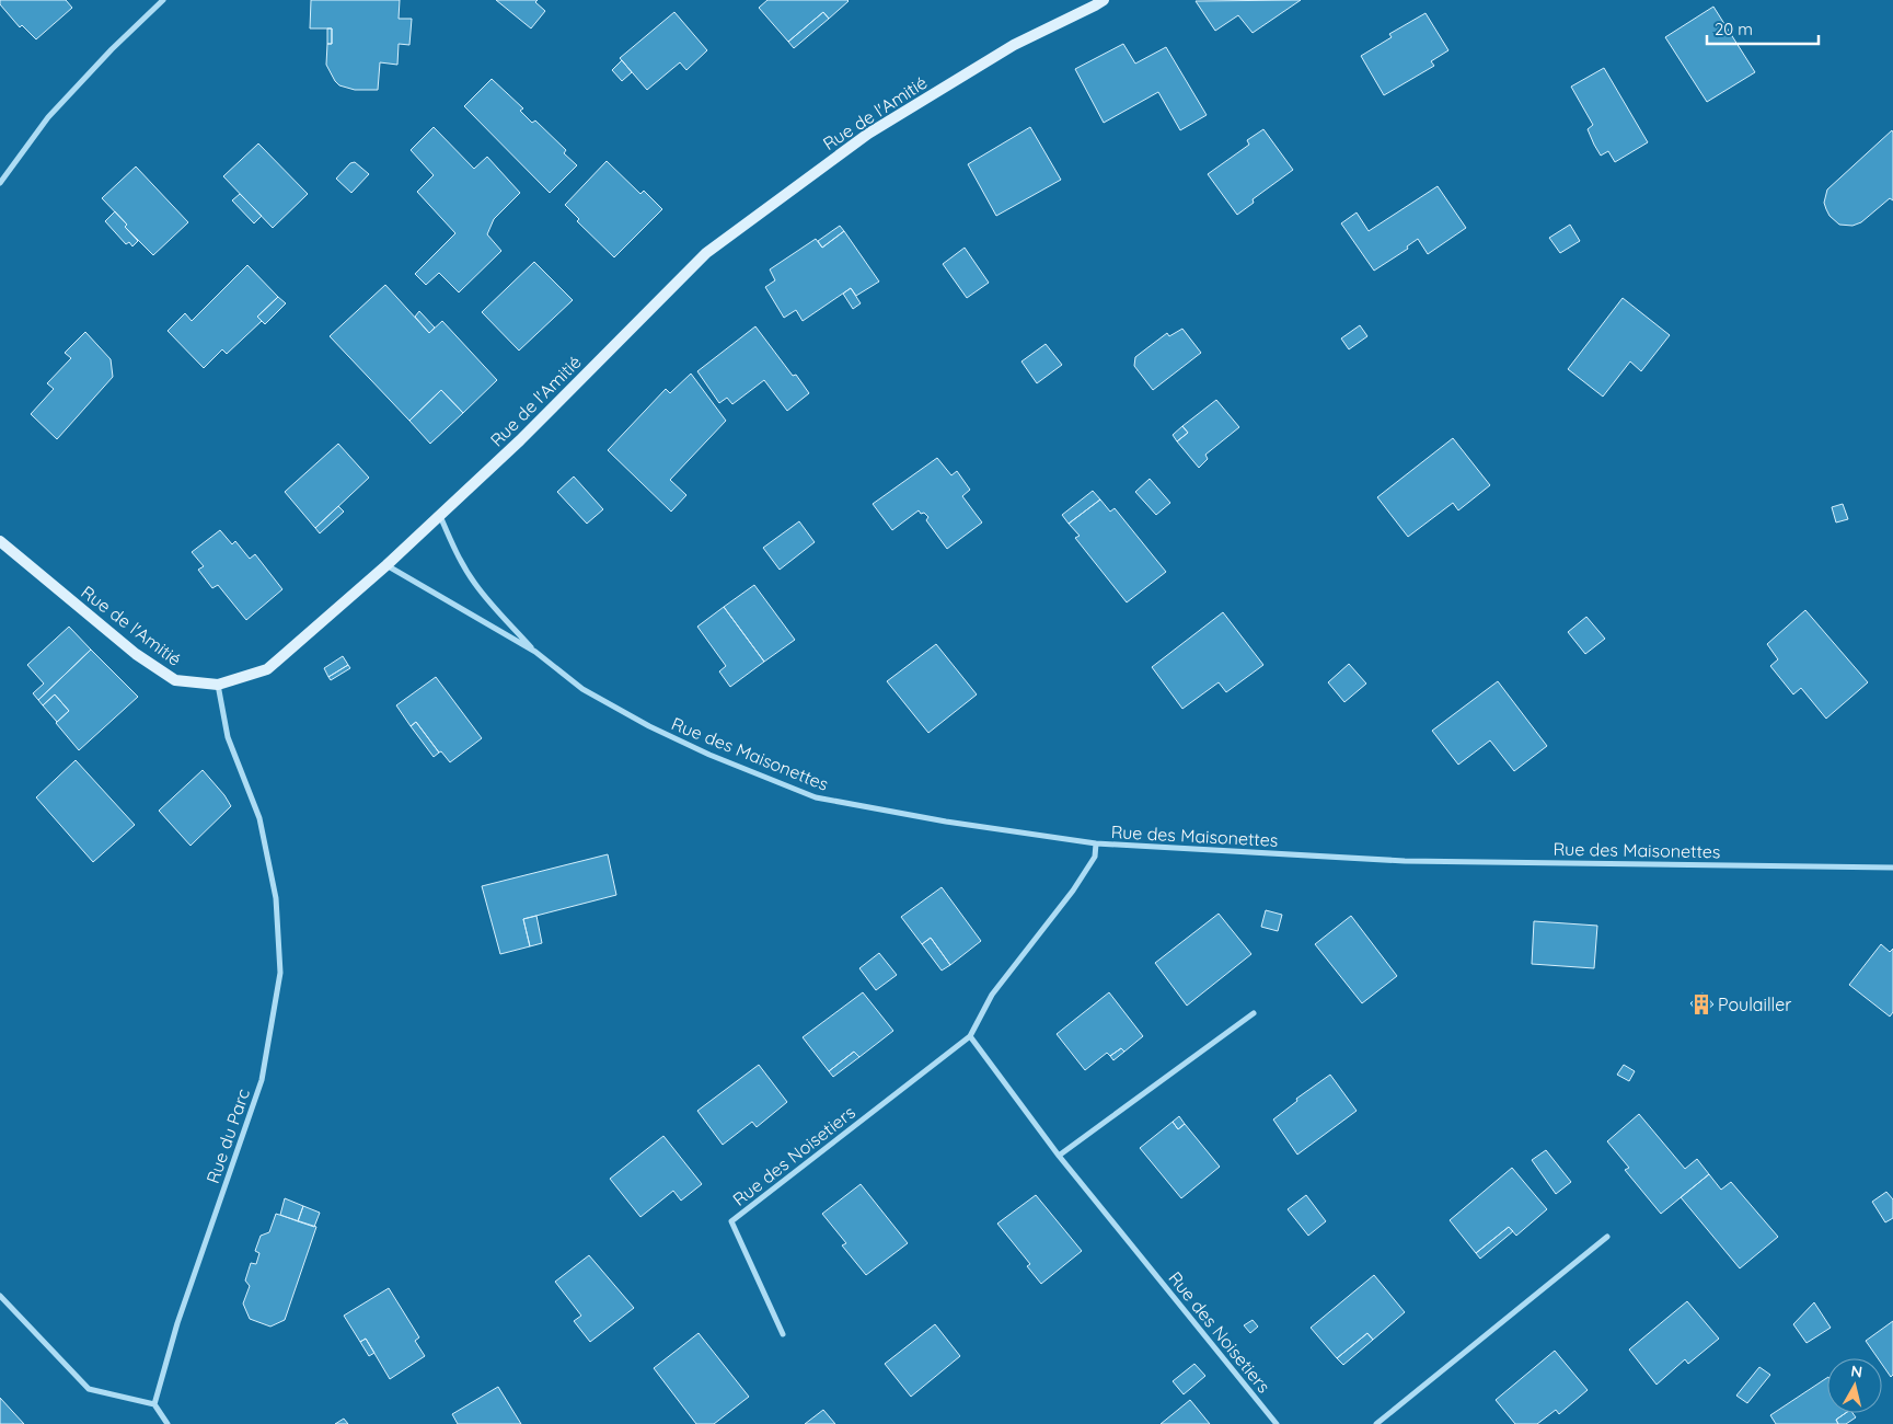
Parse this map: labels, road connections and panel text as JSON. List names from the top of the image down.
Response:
{
  "streets": {
    "street": [
      "Rue de l'Amitié",
      "Rue des Maisonettes",
      "Rue du Parc",
      "Rue des Noisetiers"
    ]
  },
  "crossings": [
    ["Rue de l'Amitié", "Rue des Maisonettes"],
    ["Rue de l'Amitié", "Rue du Parc"],
    ["Rue des Maisonettes", "Rue des Noisetiers"]
  ],
  "places": {
    "building": ["Poulailler"]
  },
  "scale_bar": "20 m",
  "north": "top"
}
